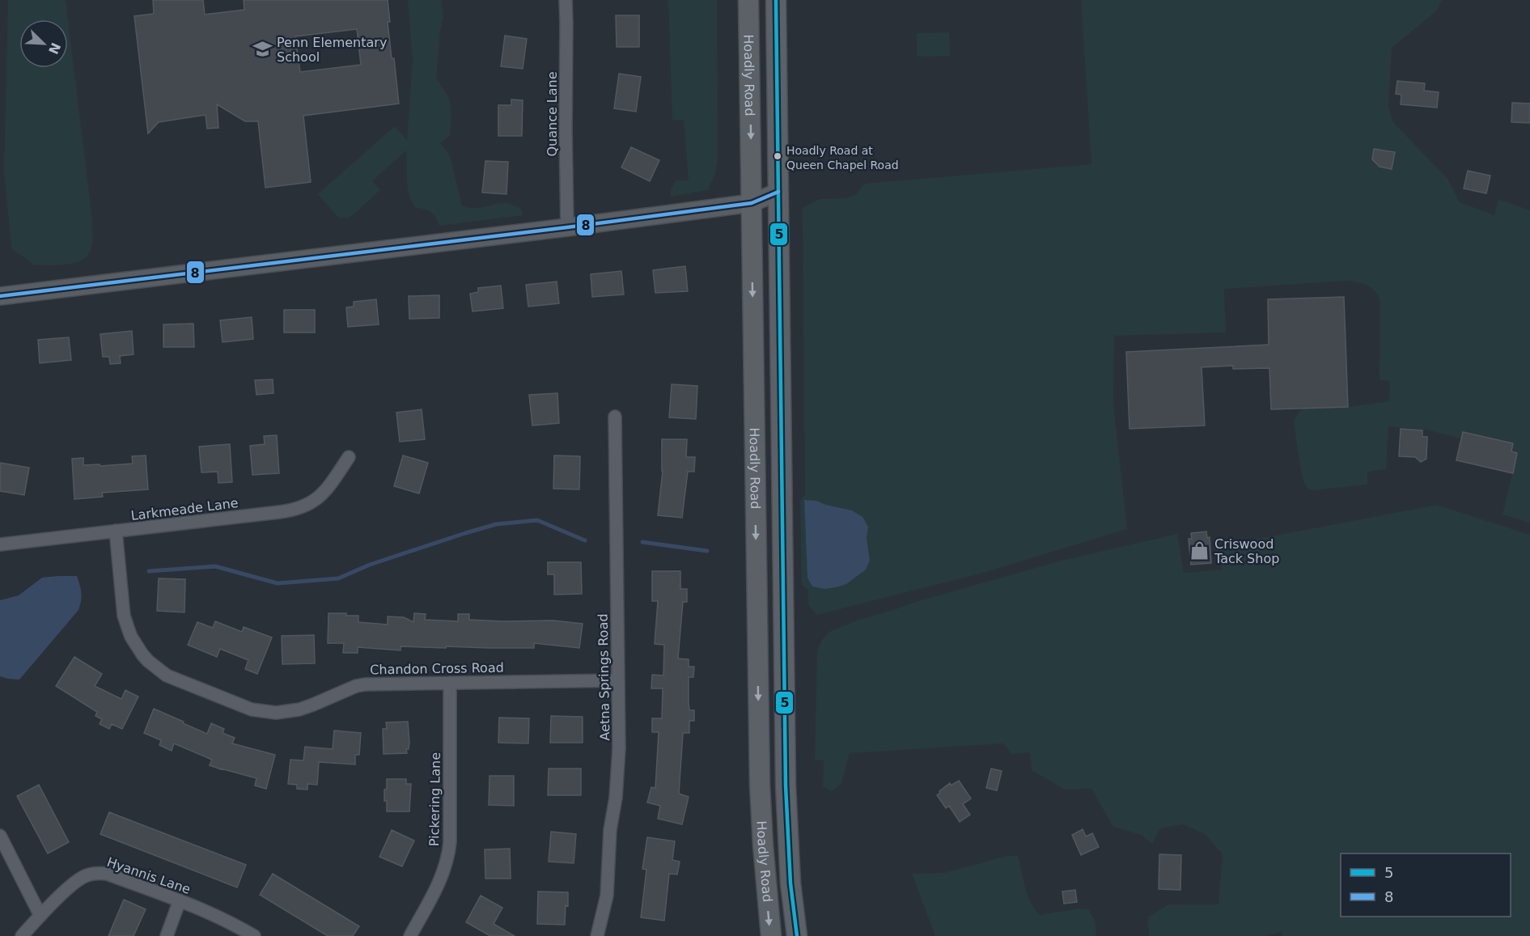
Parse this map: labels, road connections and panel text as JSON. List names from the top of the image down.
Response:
{
  "streets": {
    "main road": ["Hoadly Road"],
    "street": [
      "Quance Lane",
      "Larkmeade Lane",
      "Chandon Cross Road",
      "Aetna Springs Road",
      "Pickering Lane",
      "Hyannis Lane"
    ]
  },
  "crossings": [
    ["Larkmeade Lane", "Chandon Cross Road"],
    ["Chandon Cross Road", "Aetna Springs Road"],
    ["Chandon Cross Road", "Pickering Lane"]
  ],
  "places": {
    "school or university": ["Penn Elementary School"],
    "other": ["Hoadly Road at Queen Chapel Road"],
    "shop": ["Criswood Tack Shop"]
  },
  "lines": ["transit line 5", "transit line 8"],
  "legend": ["5", "8"],
  "north": "bottom right"
}
